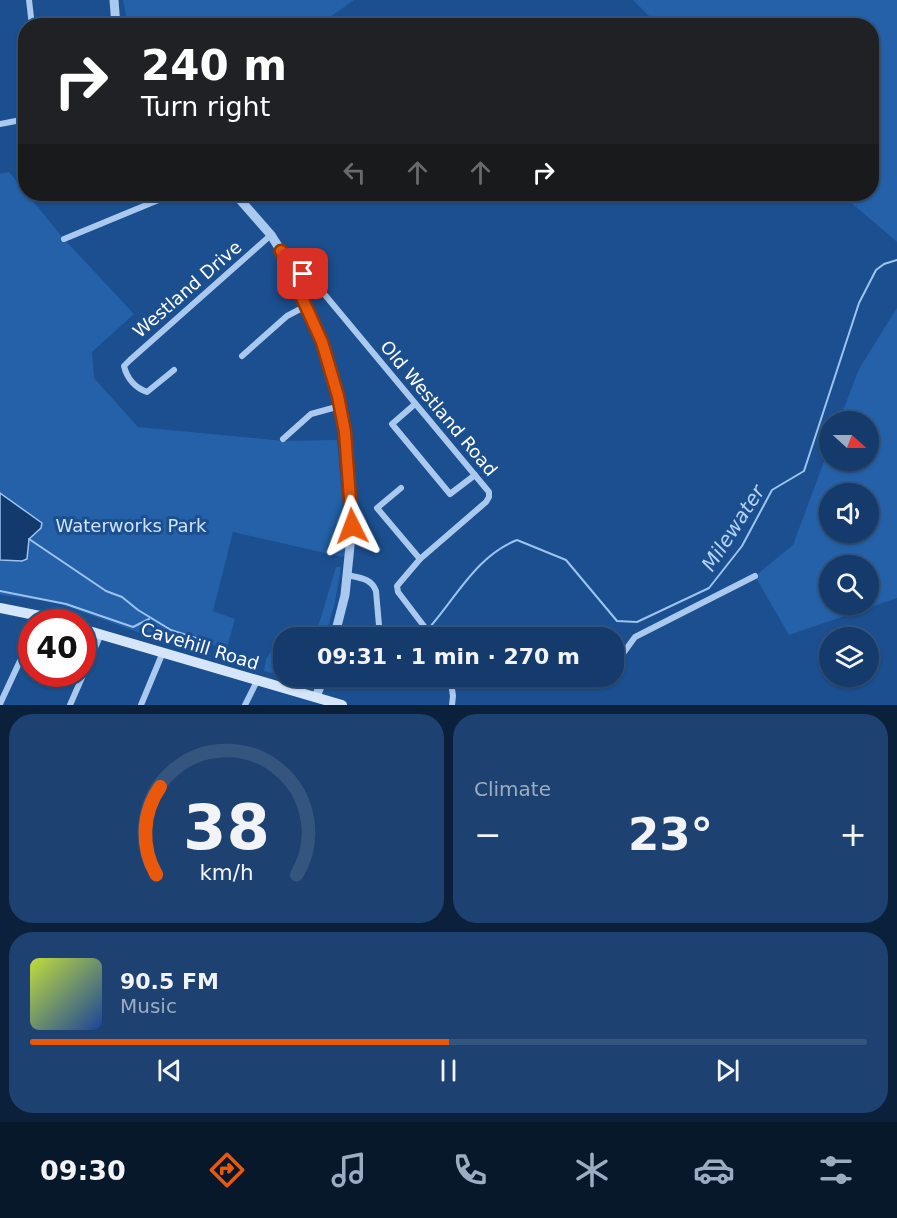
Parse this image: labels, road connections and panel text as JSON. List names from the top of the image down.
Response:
{
  "streets": {
    "main road": ["Cavehill Road"],
    "street": ["Westland Drive", "Old Westland Road"]
  },
  "water": ["Milewater"],
  "parks": ["Waterworks Park"],
  "north": "right",
  "page": {
    "turn": ["240 m", "Turn right"],
    "limit": "40",
    "trip": "09:31 · 1 min · 270 m",
    "tile": "Climate",
    "heat": ["−", "23°", "+"],
    "song": ["90.5 FM", "Music"],
    "tabs": "09:30",
    "gauge": ["38", "km/h"]
  }
}
